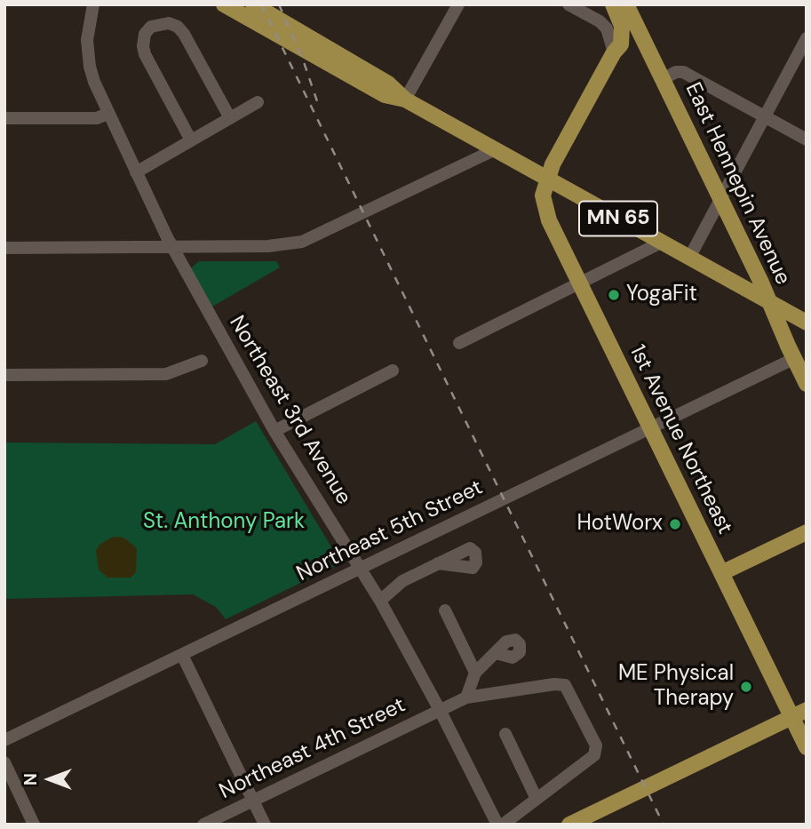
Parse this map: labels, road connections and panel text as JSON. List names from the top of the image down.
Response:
{
  "streets": {
    "main road": ["East Hennepin Avenue", "MN 65", "1st Avenue Northeast"],
    "street": ["Northeast 3rd Avenue", "Northeast 5th Street", "Northeast 4th Street"]
  },
  "crossings": [
    ["East Hennepin Avenue", "MN 65"],
    ["East Hennepin Avenue", "Northeast 5th Street"],
    ["MN 65", "1st Avenue Northeast"],
    ["Northeast 3rd Avenue", "Northeast 5th Street"],
    ["Northeast 3rd Avenue", "Northeast 4th Street"],
    ["1st Avenue Northeast", "Northeast 5th Street"]
  ],
  "parks": ["St. Anthony Park"],
  "places": ["YogaFit", "HotWorx", "ME Physical Therapy"],
  "north": "left"
}
